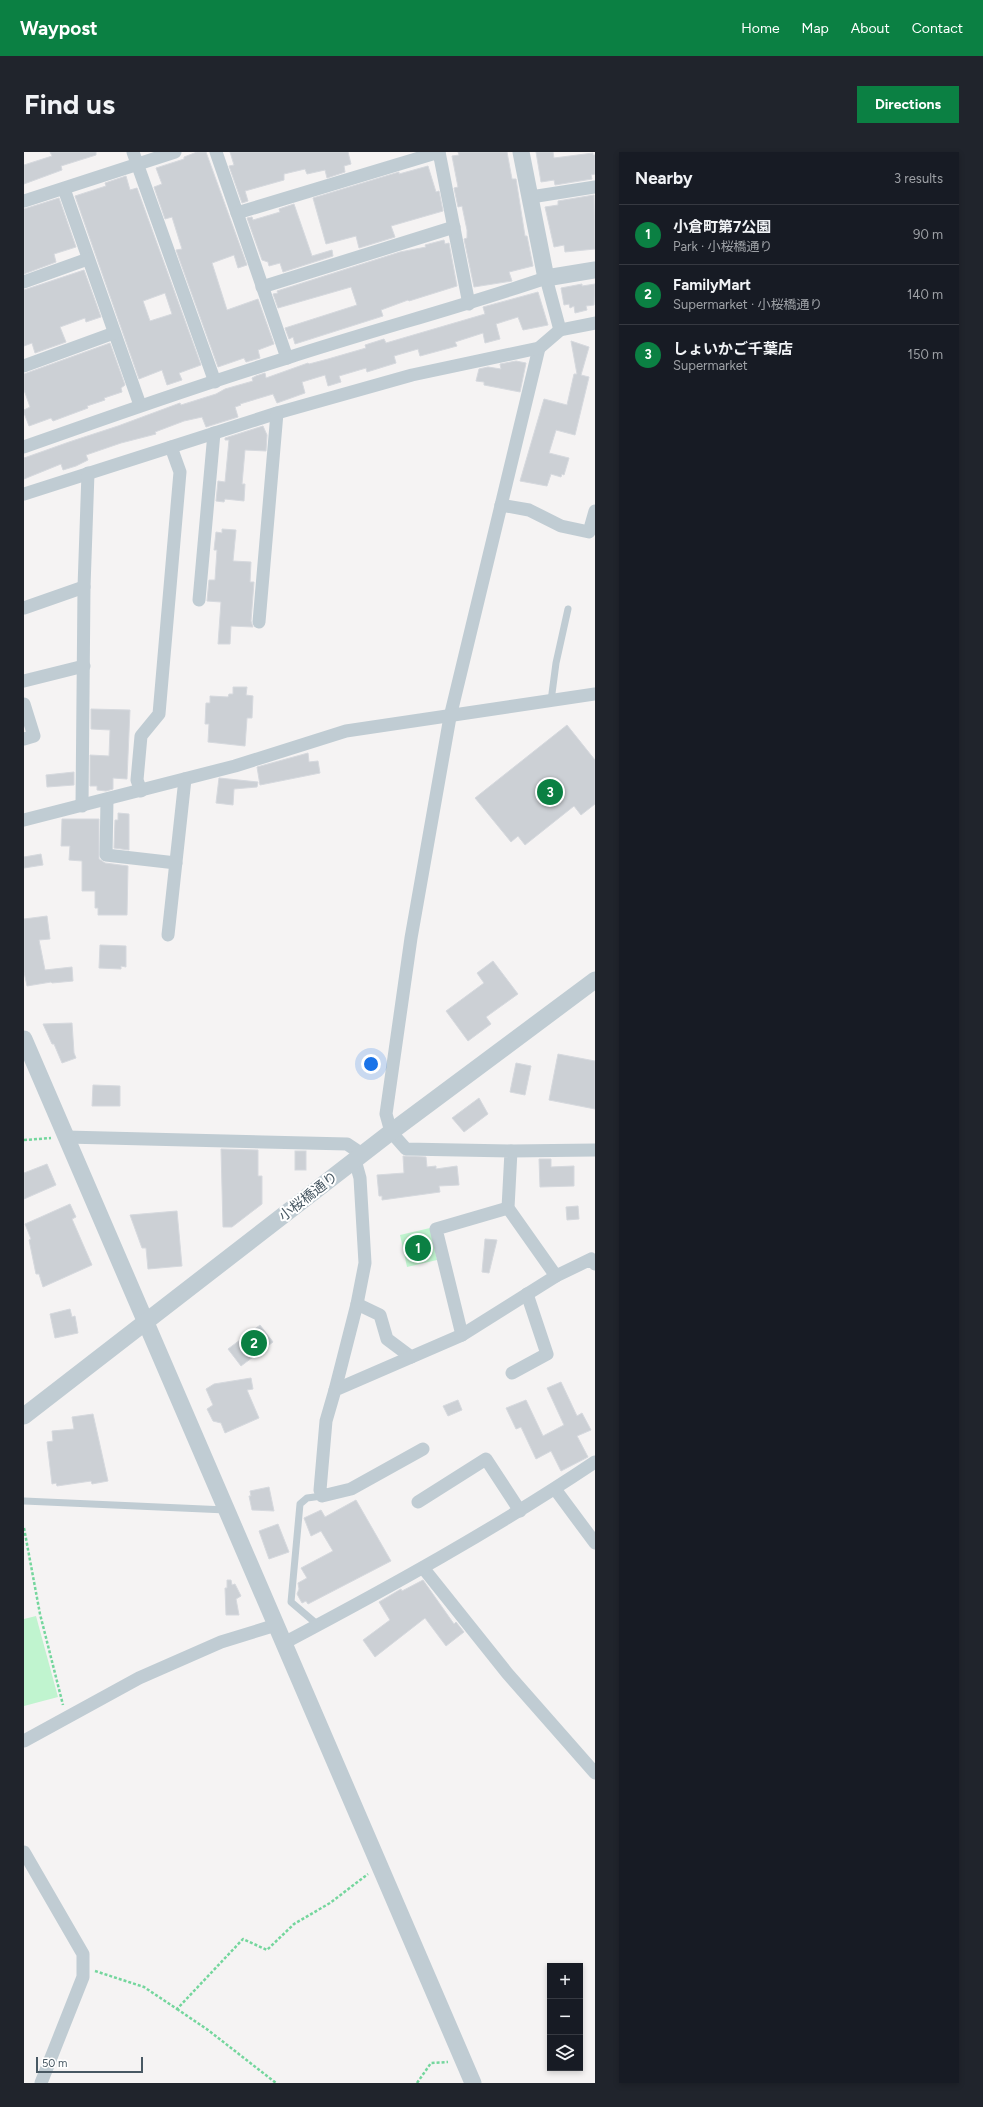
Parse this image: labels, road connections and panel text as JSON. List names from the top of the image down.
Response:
{
  "streets": {
    "street": ["小桜橋通り"]
  },
  "scale_bar": "50 m",
  "page": {
    "header": "Waypost",
    "nav": [
      "Home",
      "Map",
      "About",
      "Contact"
    ],
    "buttons": "Directions",
    "title": "Find us",
    "heading": ["Nearby", "3 results"],
    "list": [
      {
        "mark": "1",
        "name": "小倉町第7公園",
        "note": "Park · 小桜橋通り",
        "value": "90 m"
      },
      {
        "mark": "2",
        "name": "FamilyMart",
        "note": "Supermarket · 小桜橋通り",
        "value": "140 m"
      },
      {
        "mark": "3",
        "name": "しょいかご千葉店",
        "note": "Supermarket",
        "value": "150 m"
      }
    ],
    "pins": ["3", "1", "2"],
    "map_buttons": ["+", "−"],
    "scale": "50 m"
  }
}
